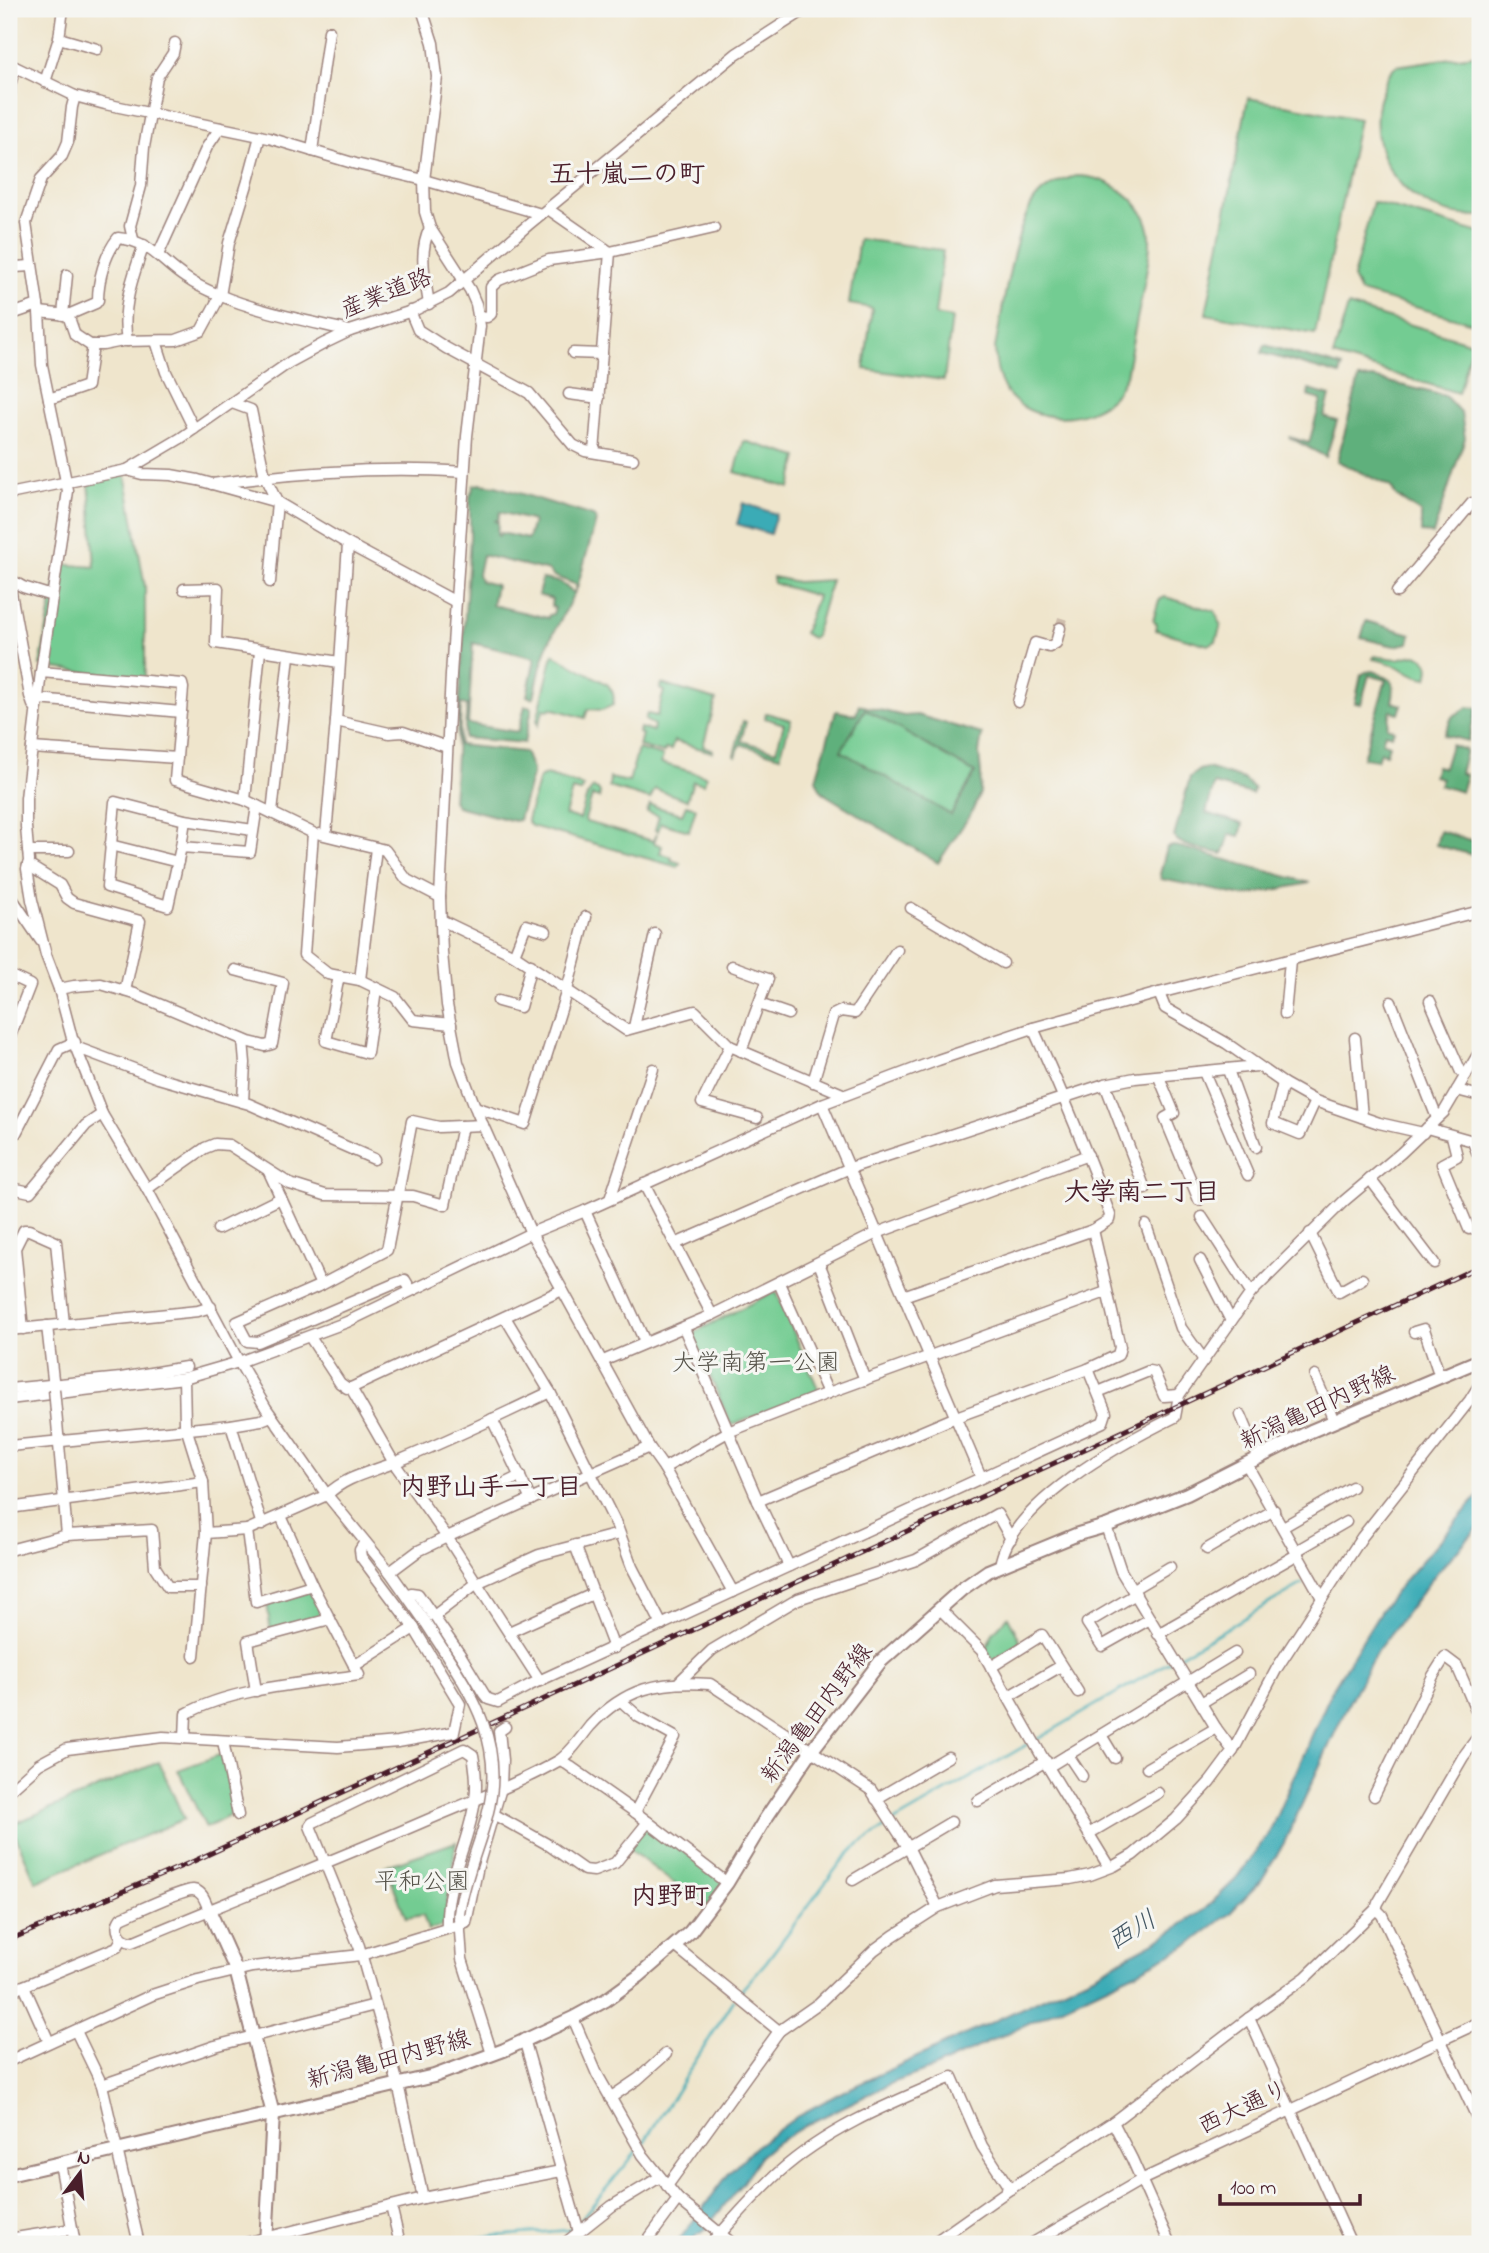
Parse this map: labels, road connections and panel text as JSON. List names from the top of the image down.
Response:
{
  "streets": {
    "main road": ["新潟亀田内野線"],
    "street": ["産業道路", "西大通り"]
  },
  "districts": [
    "五十嵐二の町",
    "大学南二丁目",
    "内野山手一丁目",
    "内野町"
  ],
  "water": ["西川"],
  "parks": ["大学南第一公園", "平和公園"],
  "scale_bar": "100 m",
  "north": "top"
}
